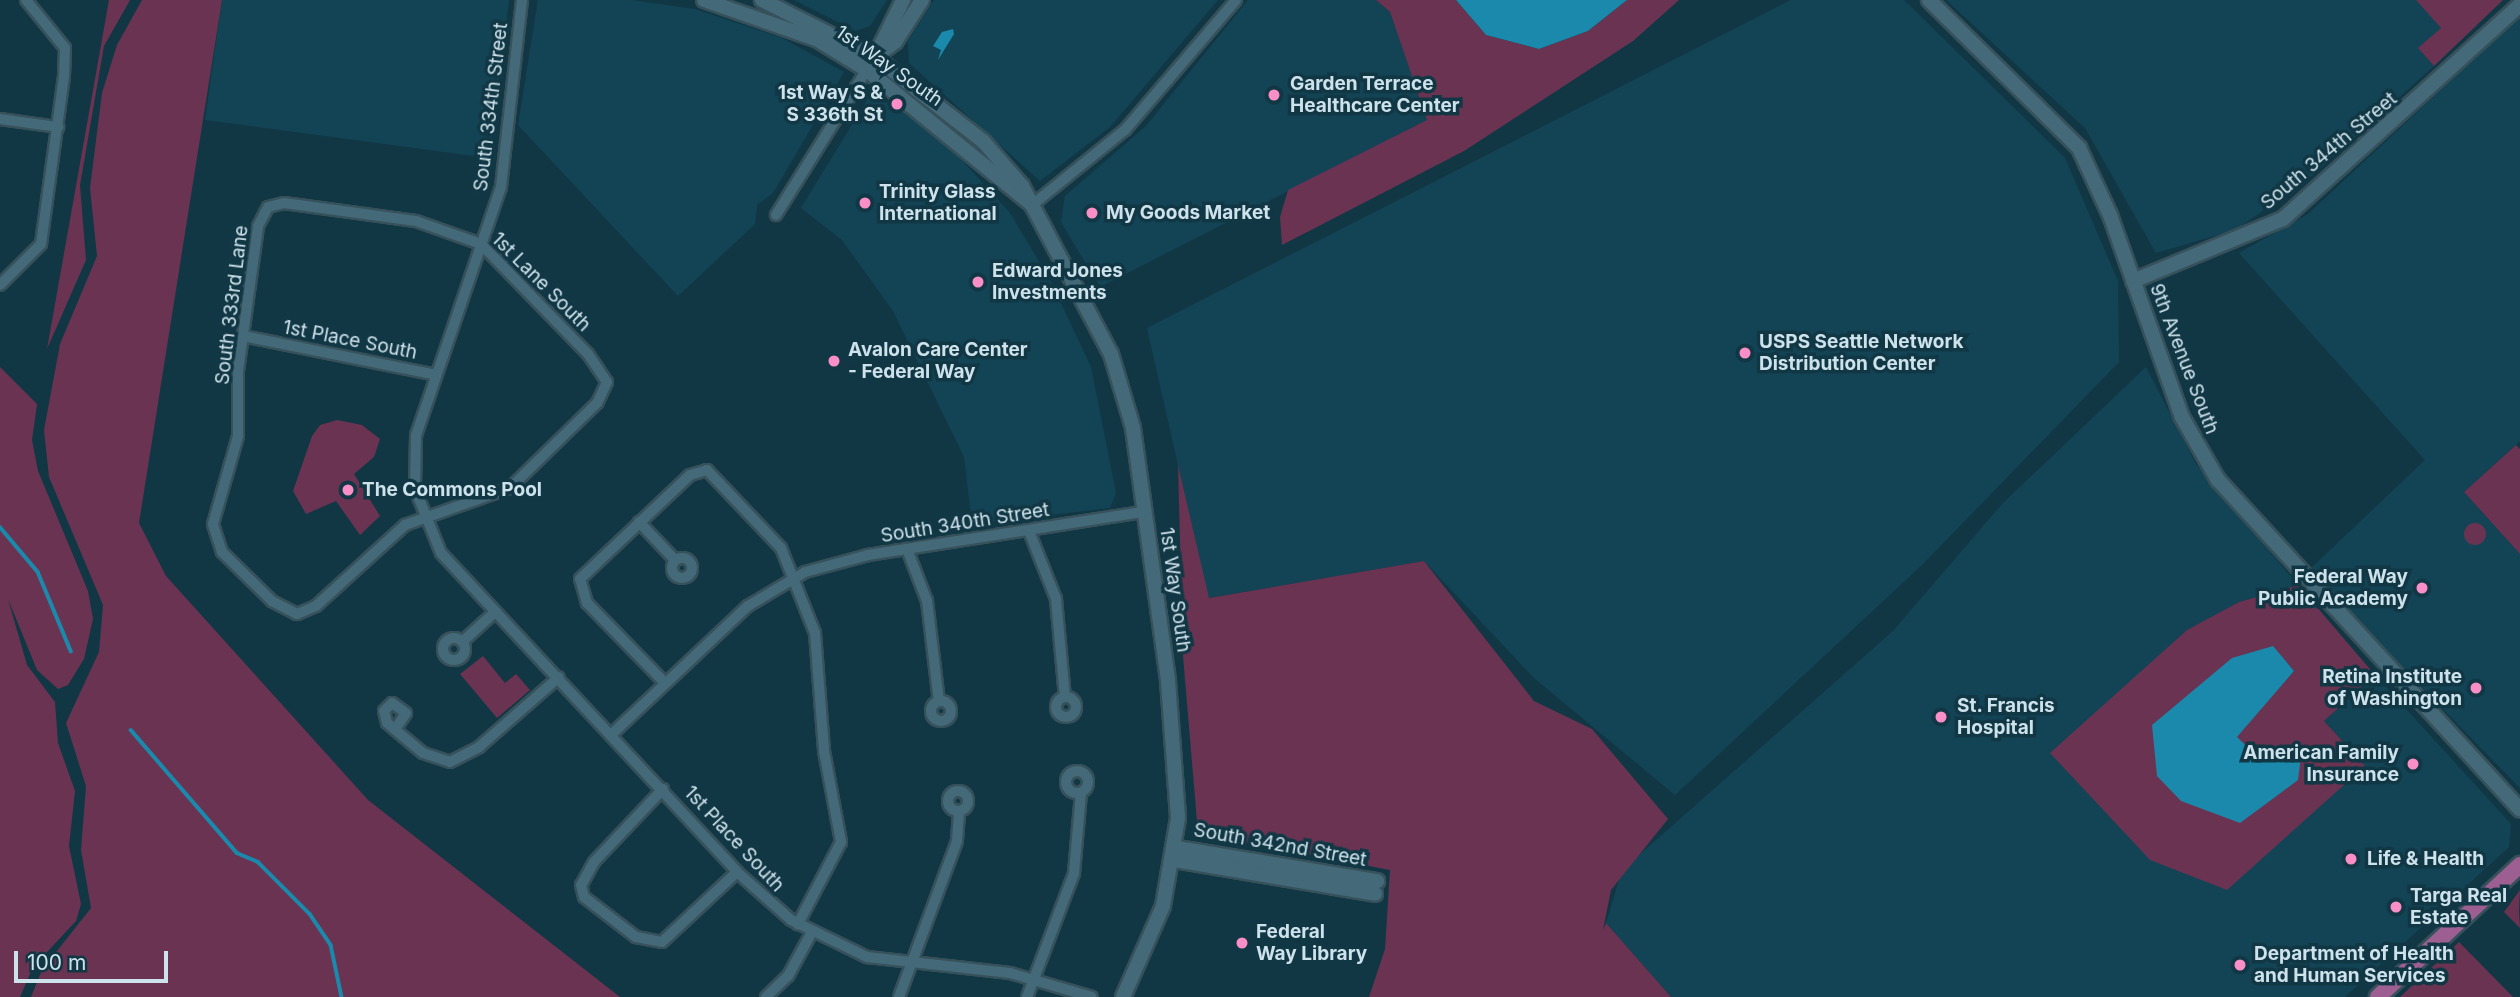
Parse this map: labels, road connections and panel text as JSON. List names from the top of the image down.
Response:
{
  "streets": {
    "street": [
      "1st Way South",
      "South 334th Street",
      "South 344th Street",
      "1st Lane South",
      "South 333rd Lane",
      "1st Place South",
      "9th Avenue South",
      "South 340th Street",
      "South 342nd Street"
    ]
  },
  "crossings": [
    ["1st Way South", "South 340th Street"],
    ["1st Way South", "South 342nd Street"],
    ["South 334th Street", "1st Lane South"],
    ["South 334th Street", "1st Place South"],
    ["South 344th Street", "9th Avenue South"],
    ["1st Lane South", "South 333rd Lane"],
    ["1st Lane South", "1st Place South"],
    ["South 333rd Lane", "1st Place South"],
    ["1st Place South", "South 340th Street"]
  ],
  "places": [
    "Garden Terrace Healthcare Center",
    "1st Way S & S 336th St",
    "Trinity Glass International",
    "My Goods Market",
    "Edward Jones Investments",
    "USPS Seattle Network Distribution Center",
    "Avalon Care Center - Federal Way",
    "The Commons Pool",
    "Federal Way Public Academy",
    "Retina Institute of Washington",
    "St. Francis Hospital",
    "American Family Insurance",
    "Life & Health",
    "Targa Real Estate",
    "Federal Way Library",
    "Department of Health and Human Services"
  ],
  "scale_bar": "100 m"
}
